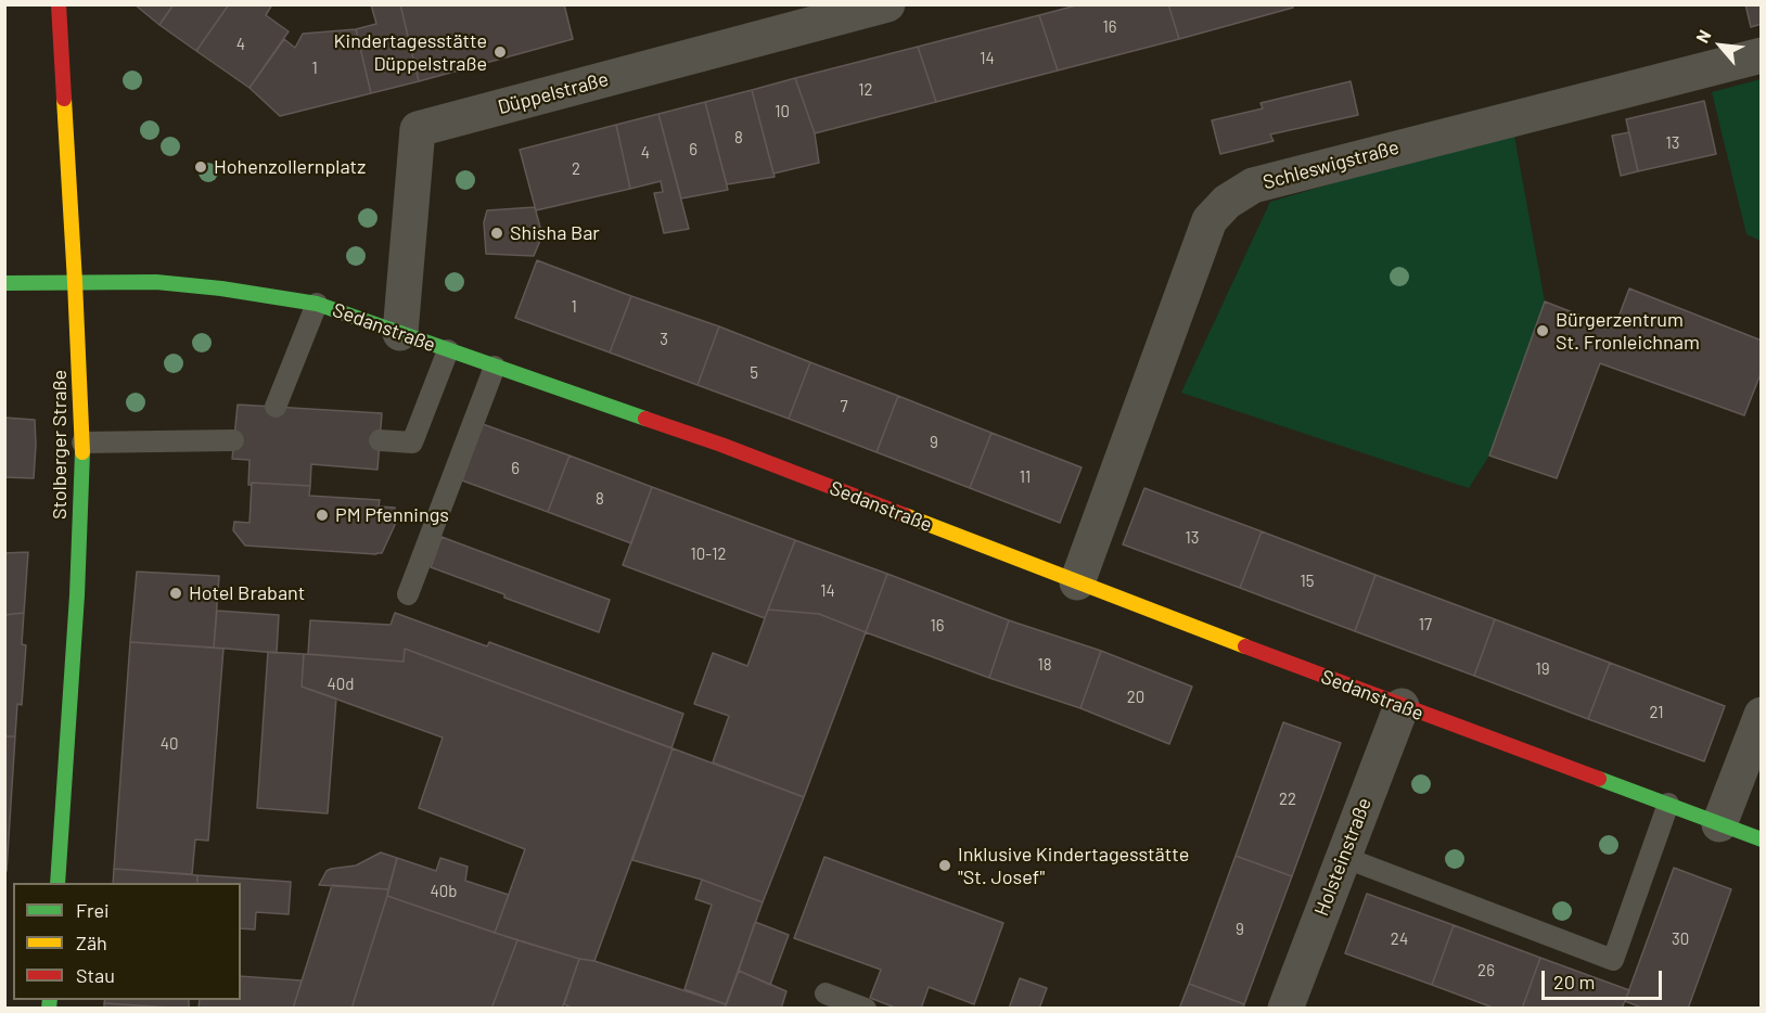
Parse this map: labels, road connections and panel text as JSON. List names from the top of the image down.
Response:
{
  "streets": {
    "street": [
      "Düppelstraße",
      "Schleswigstraße",
      "Sedanstraße",
      "Stolberger Straße",
      "Holsteinstraße"
    ]
  },
  "crossings": [
    ["Düppelstraße", "Sedanstraße"],
    ["Schleswigstraße", "Sedanstraße"],
    ["Sedanstraße", "Stolberger Straße"],
    ["Sedanstraße", "Holsteinstraße"]
  ],
  "places": [
    "Kindertagesstätte Düppelstraße",
    "Hohenzollernplatz",
    "Shisha Bar",
    "Bürgerzentrum St. Fronleichnam",
    "PM Pfennings",
    "Hotel Brabant",
    "Inklusive Kindertagesstätte \"St. Josef\""
  ],
  "house_numbers": [
    "16",
    "4",
    "14",
    "1",
    "12",
    "10",
    "8",
    "13",
    "6",
    "4",
    "2",
    "1",
    "3",
    "5",
    "7",
    "9",
    "6",
    "11",
    "8",
    "13",
    "10-12",
    "15",
    "14",
    "17",
    "16",
    "18",
    "19",
    "40d",
    "20",
    "21",
    "40",
    "22",
    "40b",
    "9",
    "24",
    "30",
    "26"
  ],
  "legend": ["Frei", "Zäh", "Stau"],
  "scale_bar": "20 m",
  "north": "top left"
}
